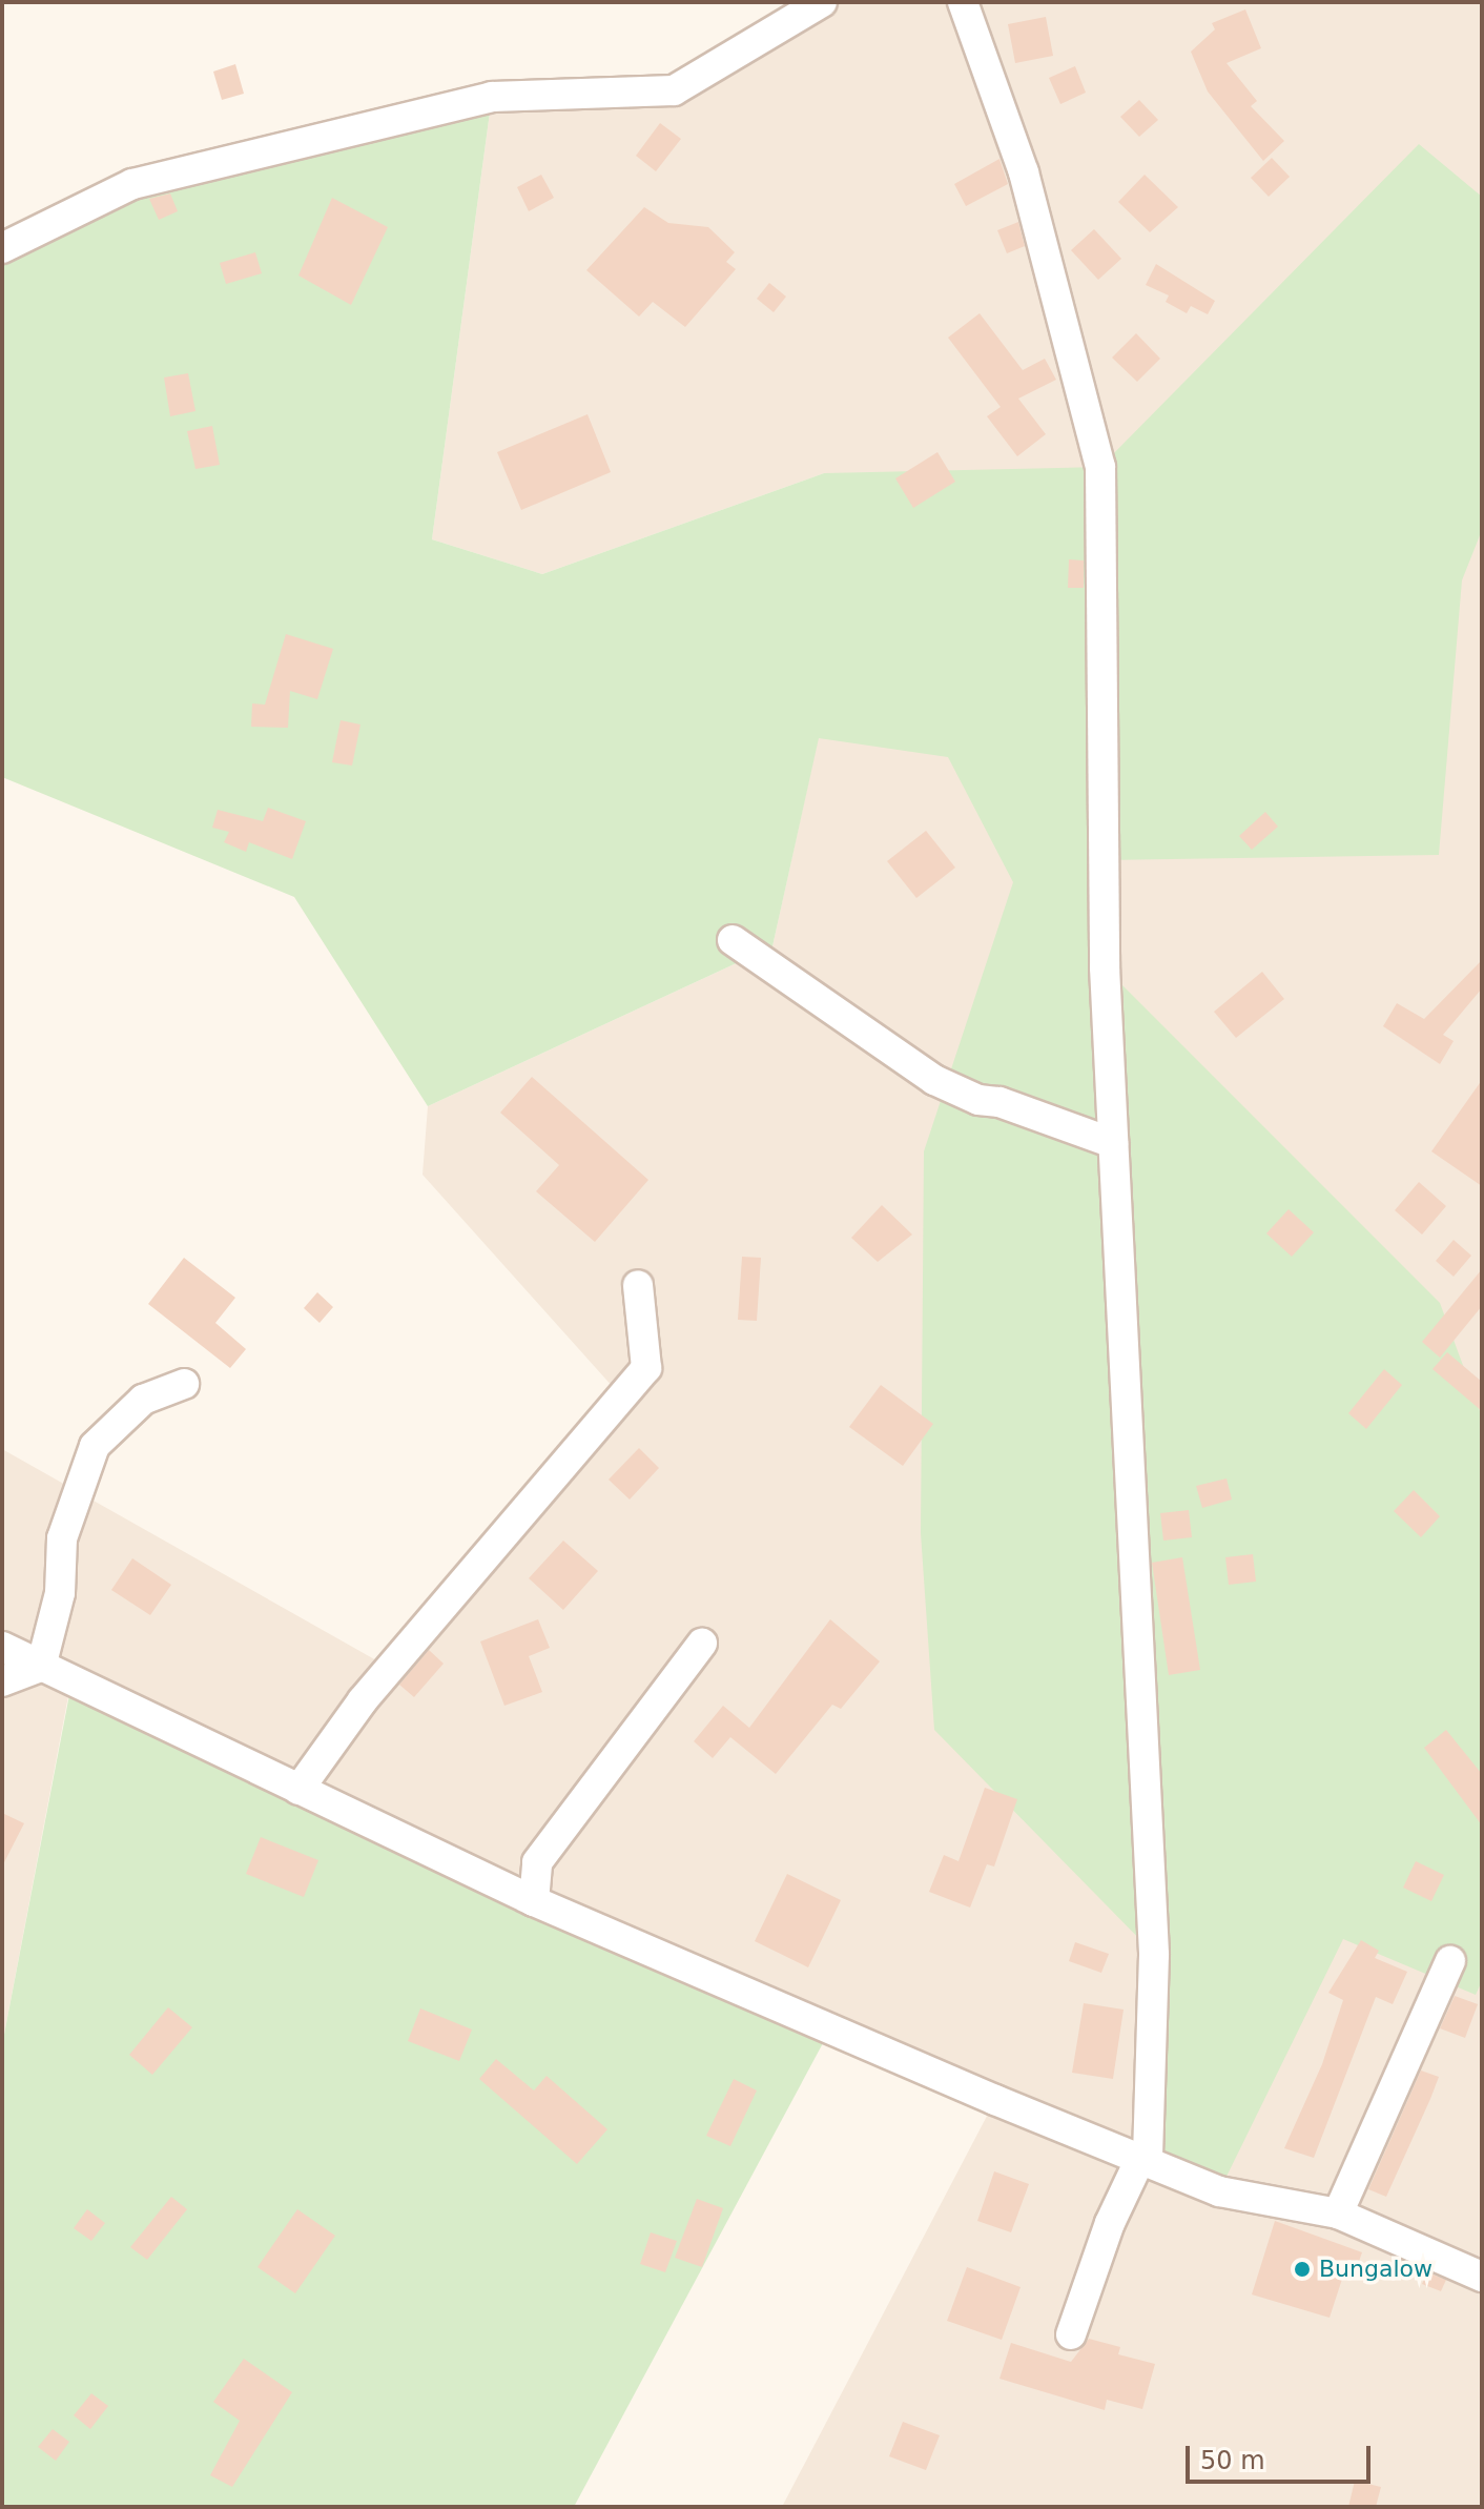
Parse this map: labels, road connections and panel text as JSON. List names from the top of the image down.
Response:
{
  "places": ["Bungalow"],
  "scale_bar": "50 m"
}
